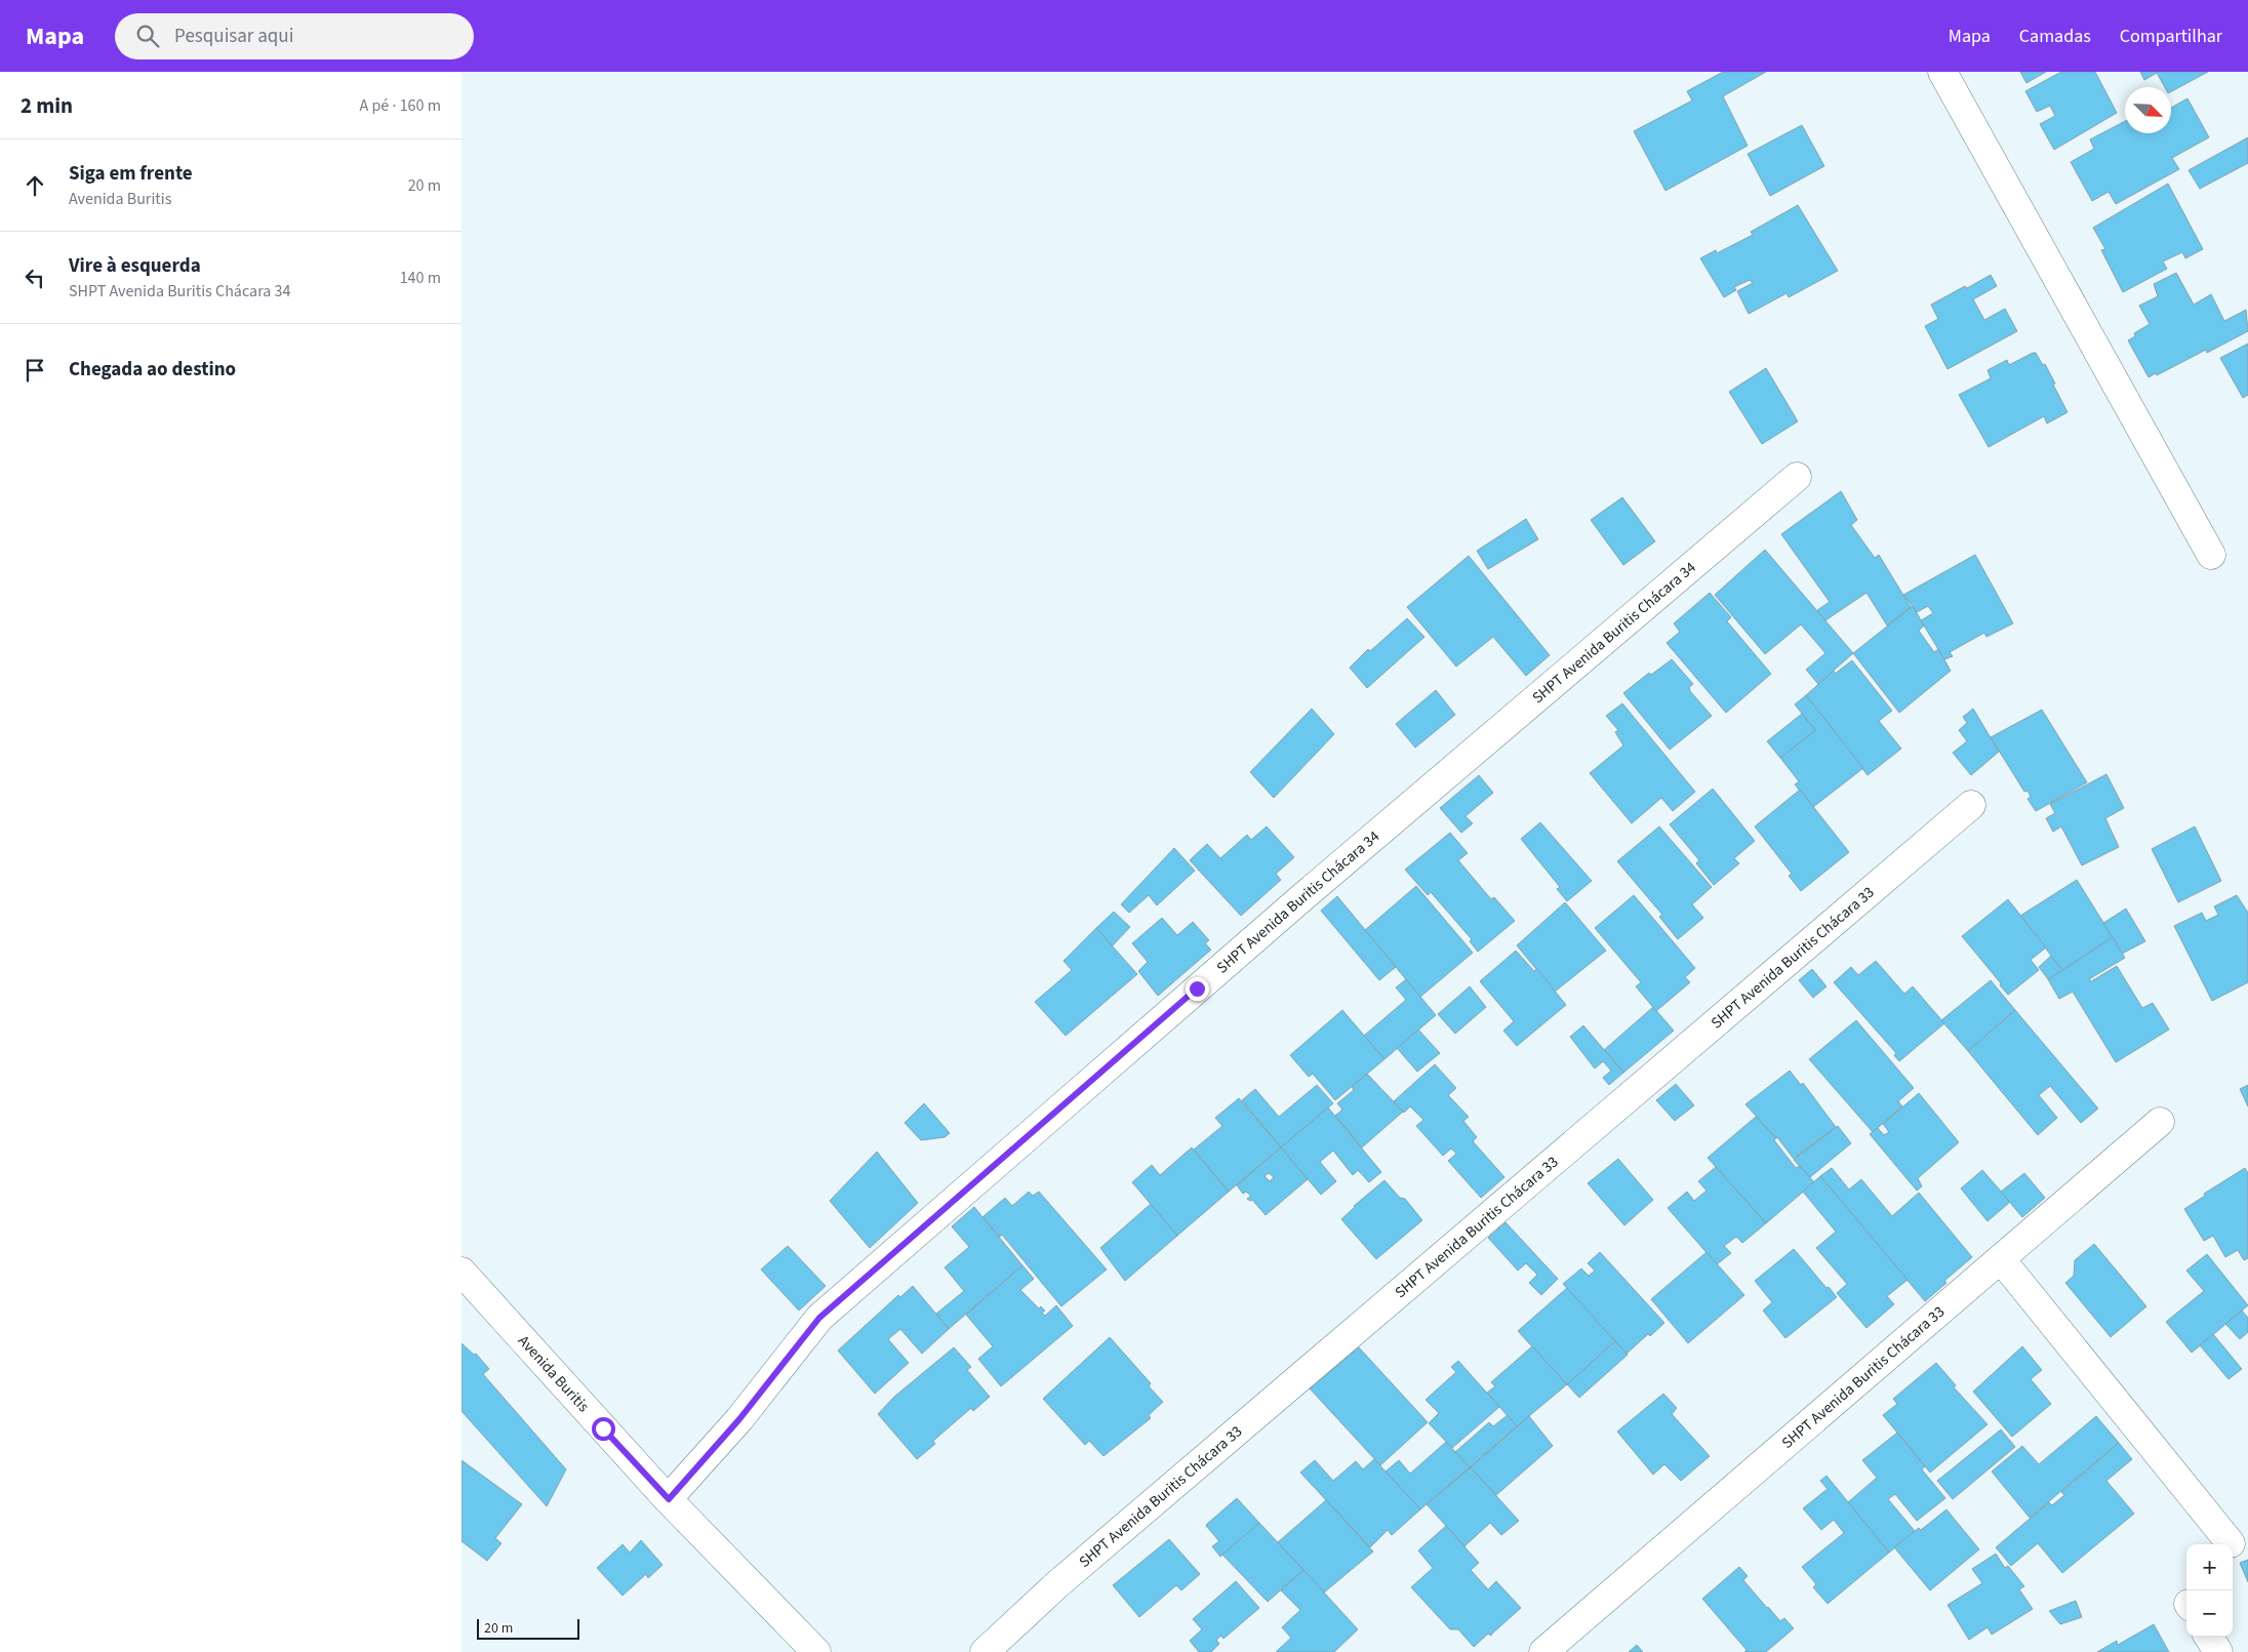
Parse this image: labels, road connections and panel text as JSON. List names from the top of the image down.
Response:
{
  "streets": {
    "street": ["SHPT Avenida Buritis Chácara 34", "SHPT Avenida Buritis Chácara 33", "Avenida Buritis"]
  },
  "crossings": [
    ["SHPT Avenida Buritis Chácara 34", "Avenida Buritis"]
  ],
  "scale_bar": "20 m",
  "north": "bottom right",
  "page": {
    "header": "Mapa",
    "search": "Pesquisar aqui",
    "nav": ["Mapa", "Camadas", "Compartilhar"],
    "heading": ["2 min", "A pé · 160 m"],
    "list": [
      ["Siga em frente", "Avenida Buritis", "20 m"],
      ["Vire à esquerda", "SHPT Avenida Buritis Chácara 34", "140 m"],
      "Chegada ao destino"
    ],
    "map_buttons": ["+", "−"],
    "scale": "20 m"
  }
}
